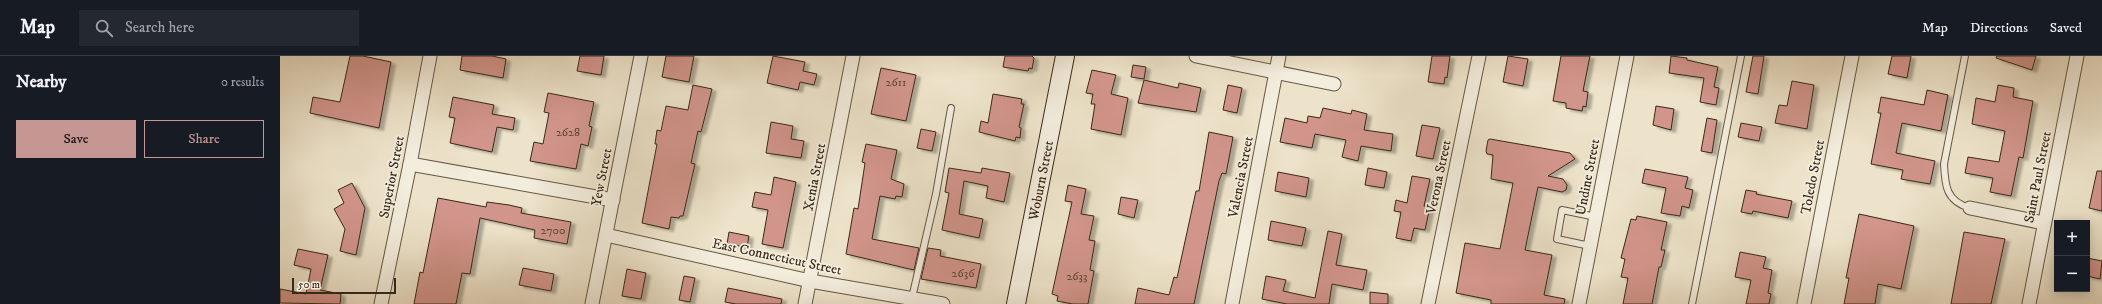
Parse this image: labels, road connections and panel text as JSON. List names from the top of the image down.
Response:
{
  "streets": {
    "main road": ["Woburn Street"],
    "street": [
      "Superior Street",
      "Yew Street",
      "Xenia Street",
      "Valencia Street",
      "Verona Street",
      "Undine Street",
      "Toledo Street",
      "Saint Paul Street",
      "East Connecticut Street"
    ]
  },
  "crossings": [
    ["Yew Street", "East Connecticut Street"],
    ["Xenia Street", "East Connecticut Street"]
  ],
  "house_numbers": [
    "2611",
    "2628",
    "2700",
    "2636",
    "2633"
  ],
  "scale_bar": "50 m",
  "page": {
    "header": "Map",
    "search": "Search here",
    "nav": ["Map", "Directions", "Saved"],
    "heading": ["Nearby", "0 results"],
    "buttons": ["Save", "Share"],
    "map_buttons": ["+", "−"],
    "scale": "50 m"
  }
}
